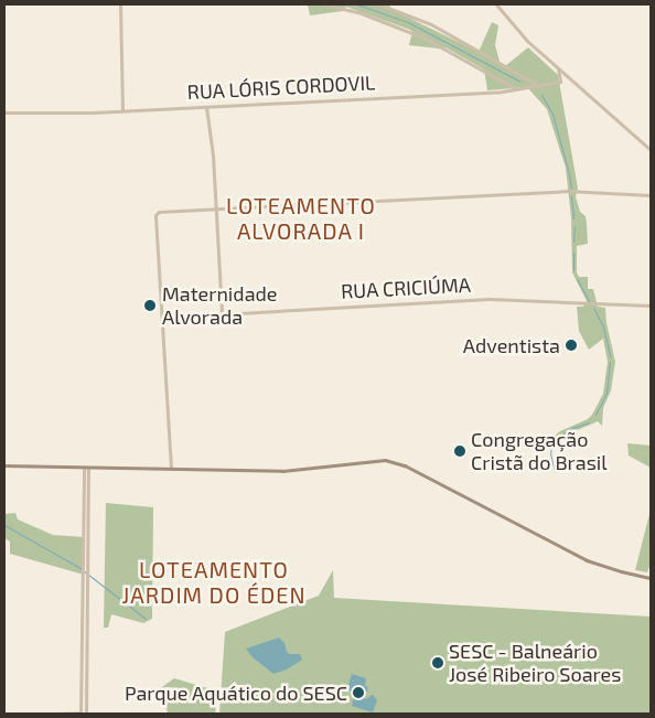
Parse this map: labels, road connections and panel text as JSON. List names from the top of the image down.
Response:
{
  "streets": {
    "street": ["RUA LÓRIS CORDOVIL", "RUA CRICIÚMA"]
  },
  "districts": ["LOTEAMENTO ALVORADA I", "LOTEAMENTO JARDIM DO ÉDEN"],
  "places": [
    "Maternidade Alvorada",
    "Adventista",
    "Congregação Cristã do Brasil",
    "SESC - Balneário José Ribeiro Soares",
    "Parque Aquático do SESC"
  ]
}
